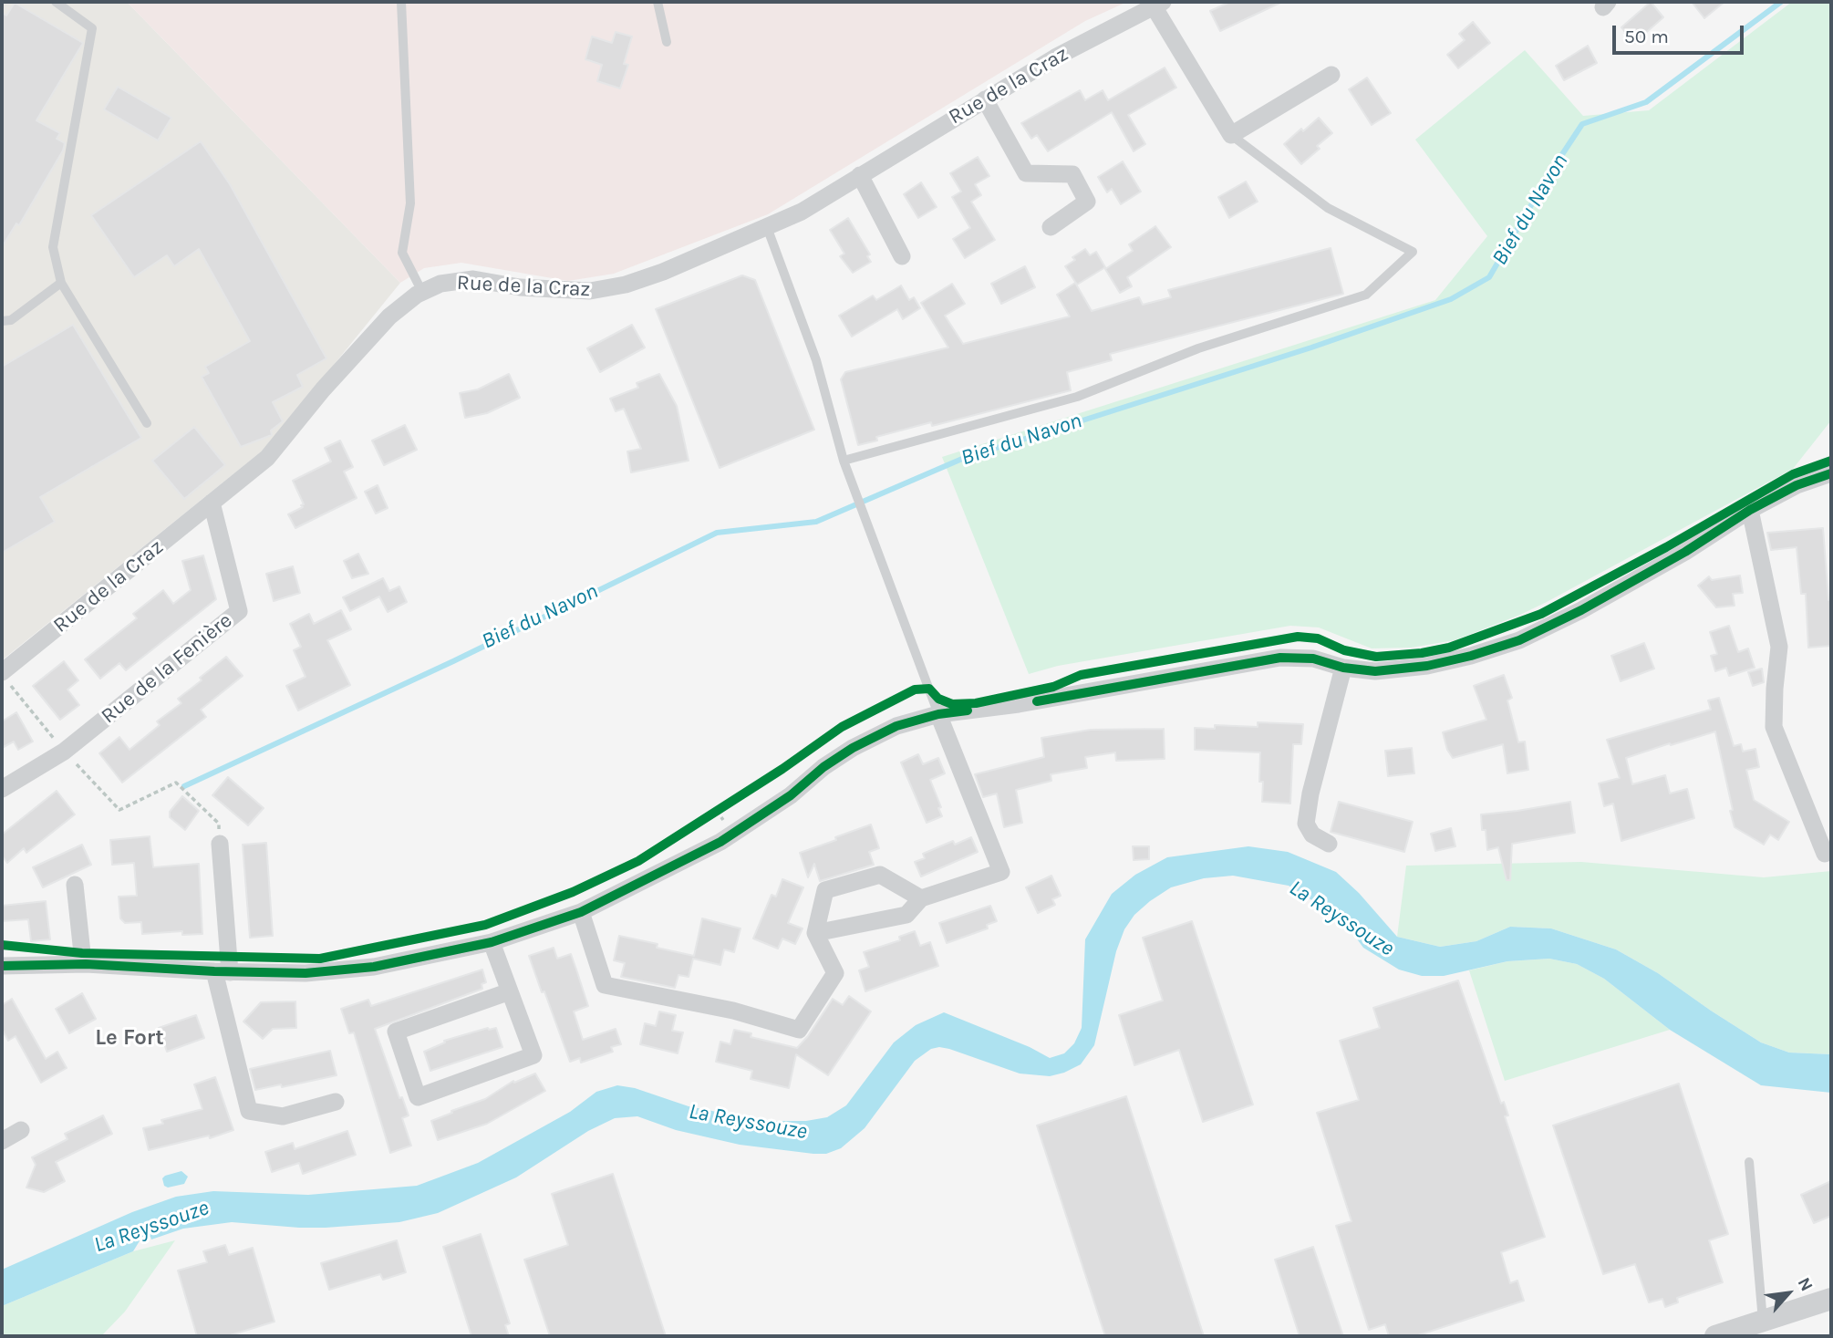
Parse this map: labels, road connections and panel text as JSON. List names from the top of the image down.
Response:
{
  "streets": {
    "street": ["Rue de la Craz", "Rue de la Fenière"]
  },
  "crossings": [
    ["Rue de la Craz", "Rue de la Fenière"]
  ],
  "districts": ["Le Fort"],
  "water": ["Bief du Navon", "La Reyssouze"],
  "scale_bar": "50 m",
  "north": "top right"
}
